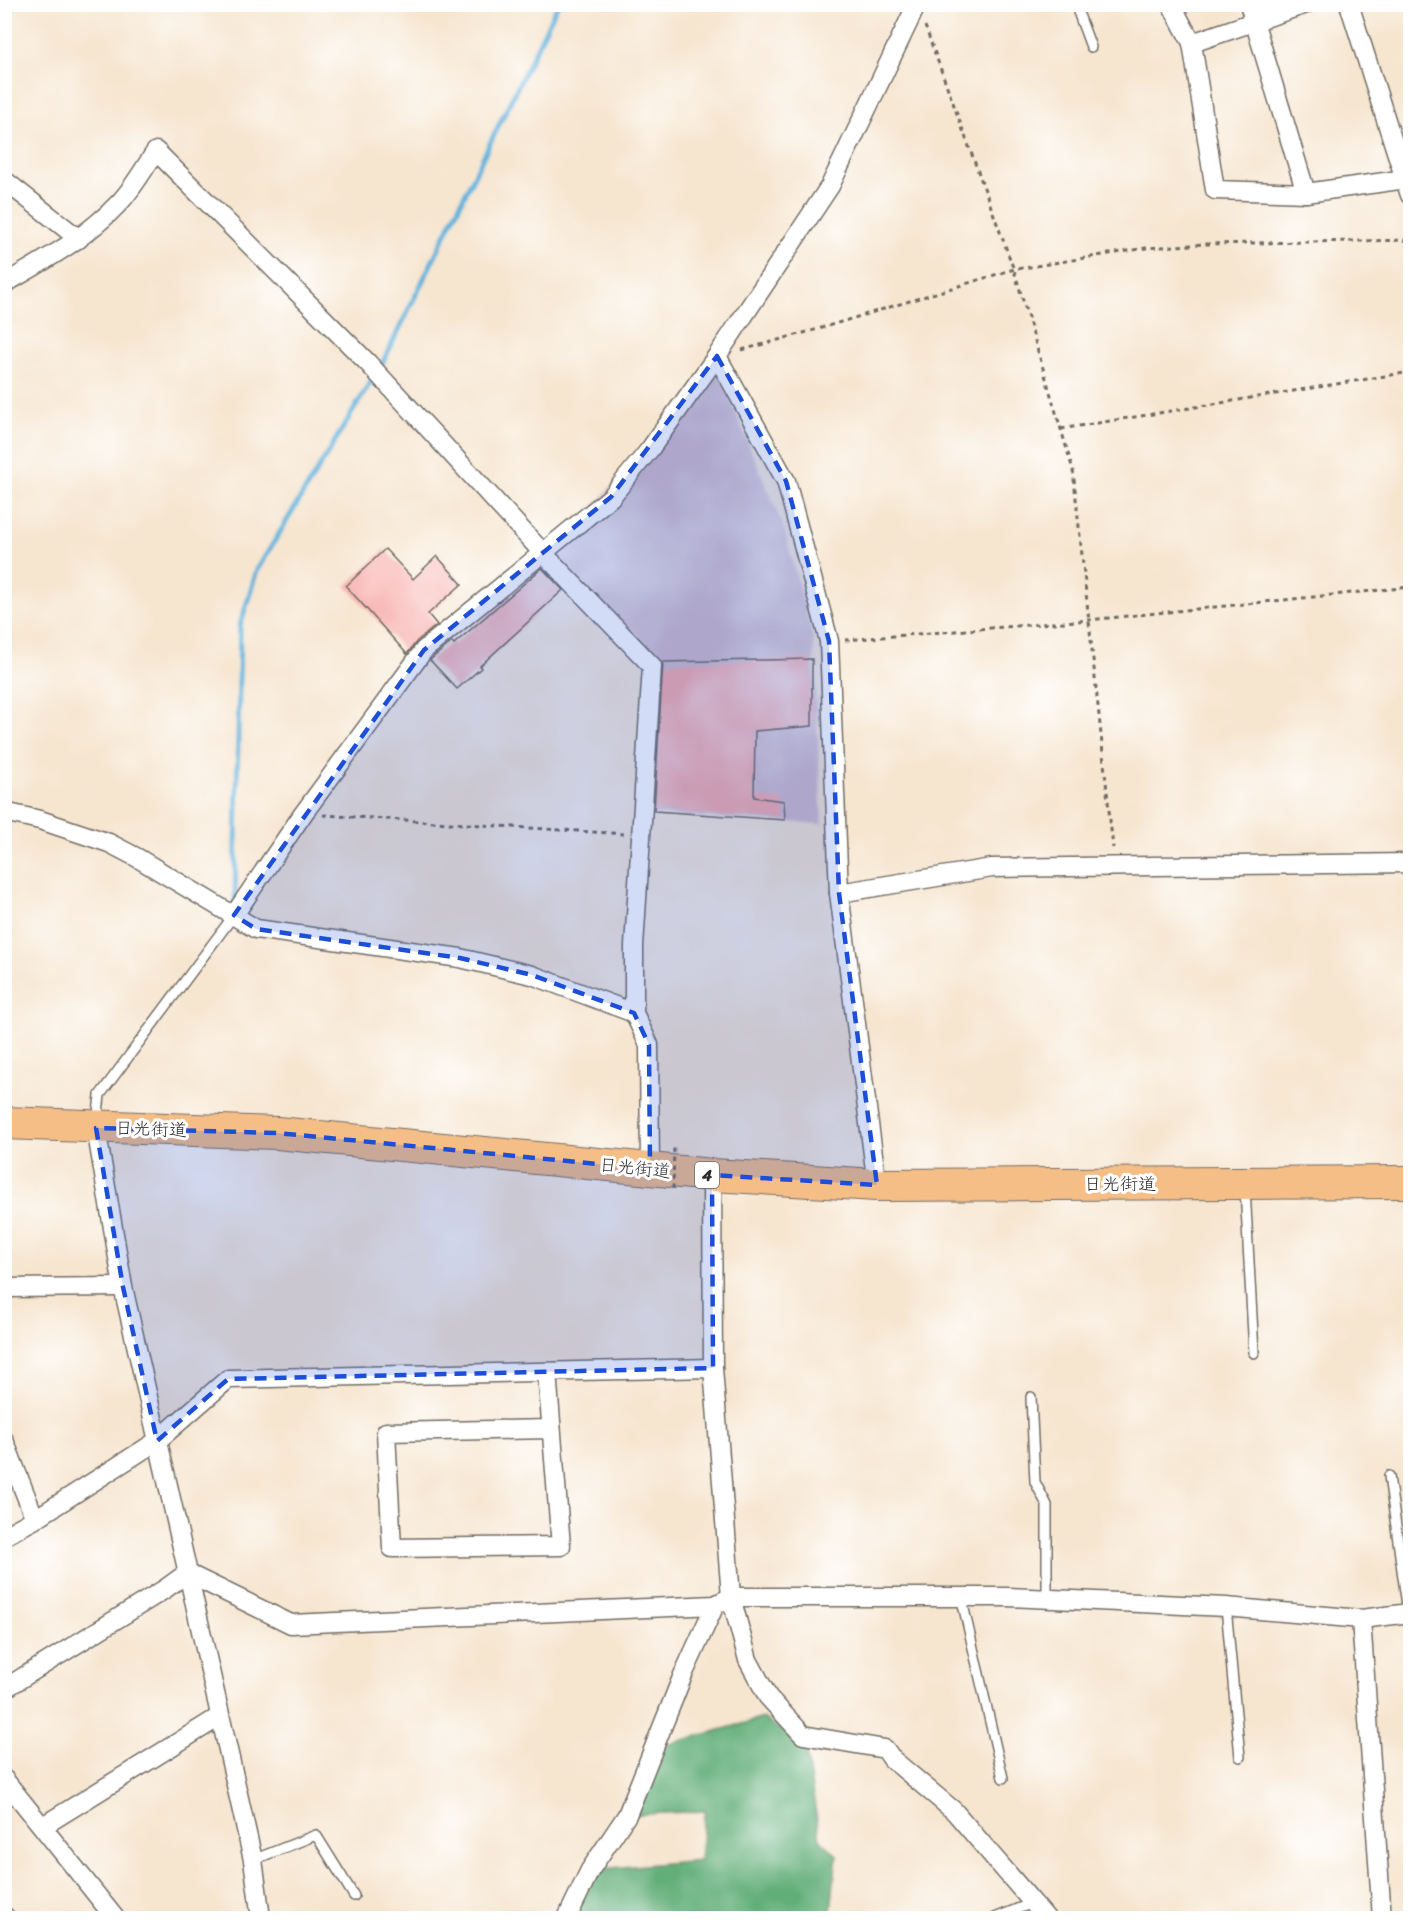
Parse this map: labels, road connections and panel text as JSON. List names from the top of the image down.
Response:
{
  "streets": {
    "highway": ["日光街道", "4"]
  }
}
